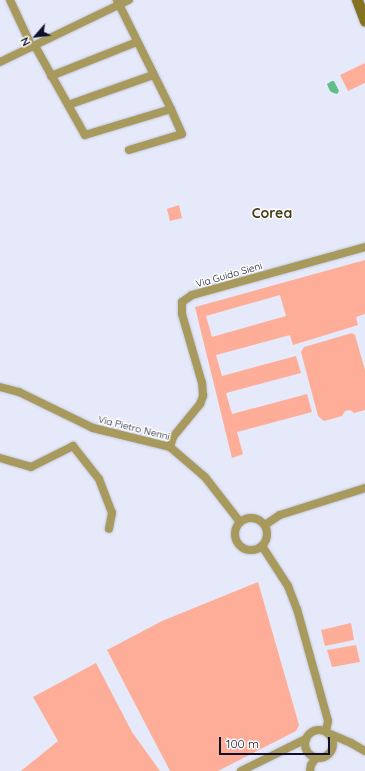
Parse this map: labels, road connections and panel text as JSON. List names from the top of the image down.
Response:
{
  "streets": {
    "street": ["Via Guido Sieni", "Via Pietro Nenni"]
  },
  "crossings": [
    ["Via Guido Sieni", "Via Pietro Nenni"]
  ],
  "districts": ["Corea"],
  "scale_bar": "100 m",
  "north": "bottom left"
}
